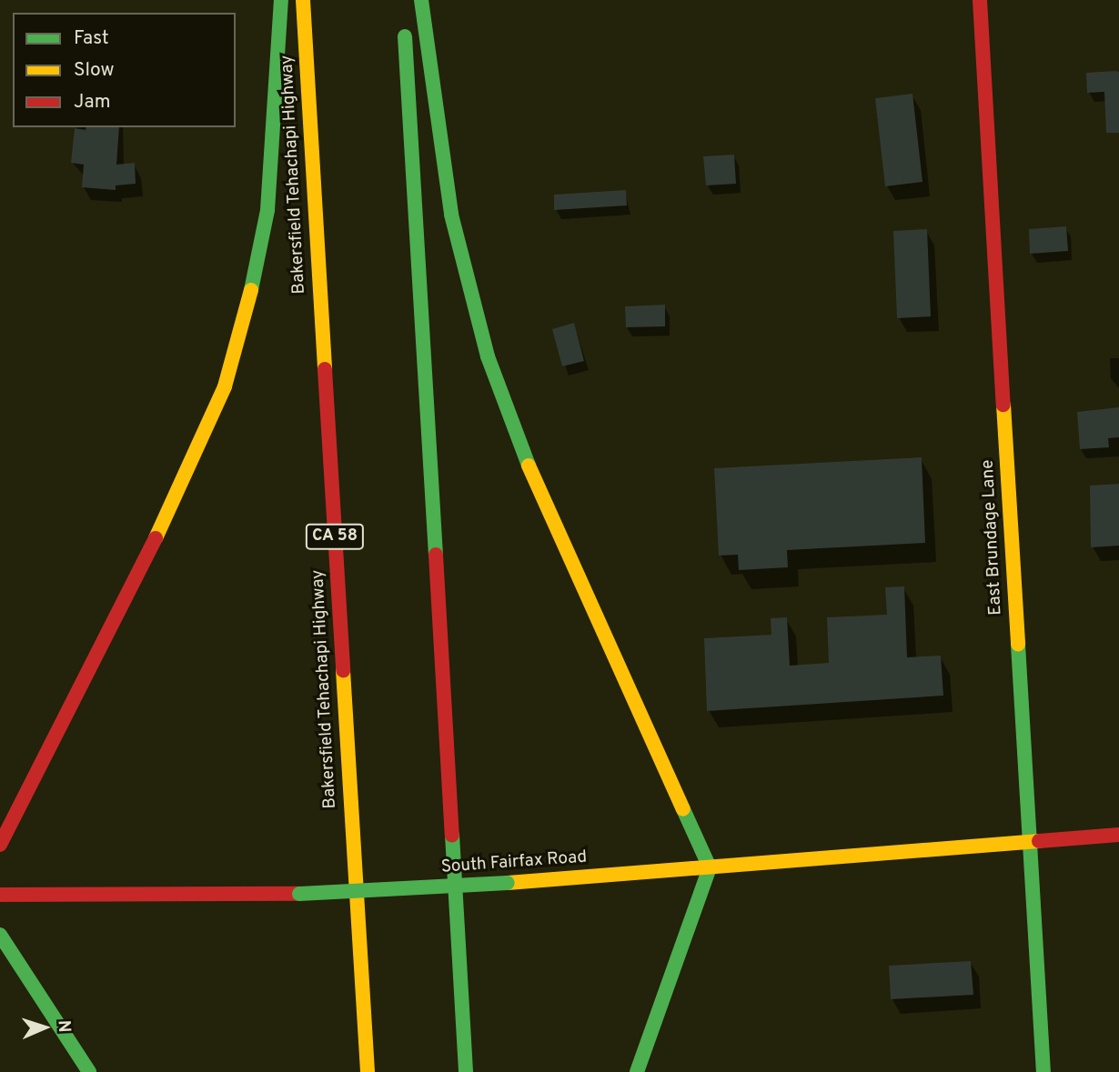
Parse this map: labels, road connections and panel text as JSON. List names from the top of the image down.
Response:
{
  "streets": {
    "main road": [
      "Bakersfield Tehachapi Highway",
      "CA 58",
      "East Brundage Lane",
      "South Fairfax Road"
    ]
  },
  "crossings": [
    ["East Brundage Lane", "South Fairfax Road"]
  ],
  "legend": ["Fast", "Slow", "Jam"],
  "north": "right"
}
